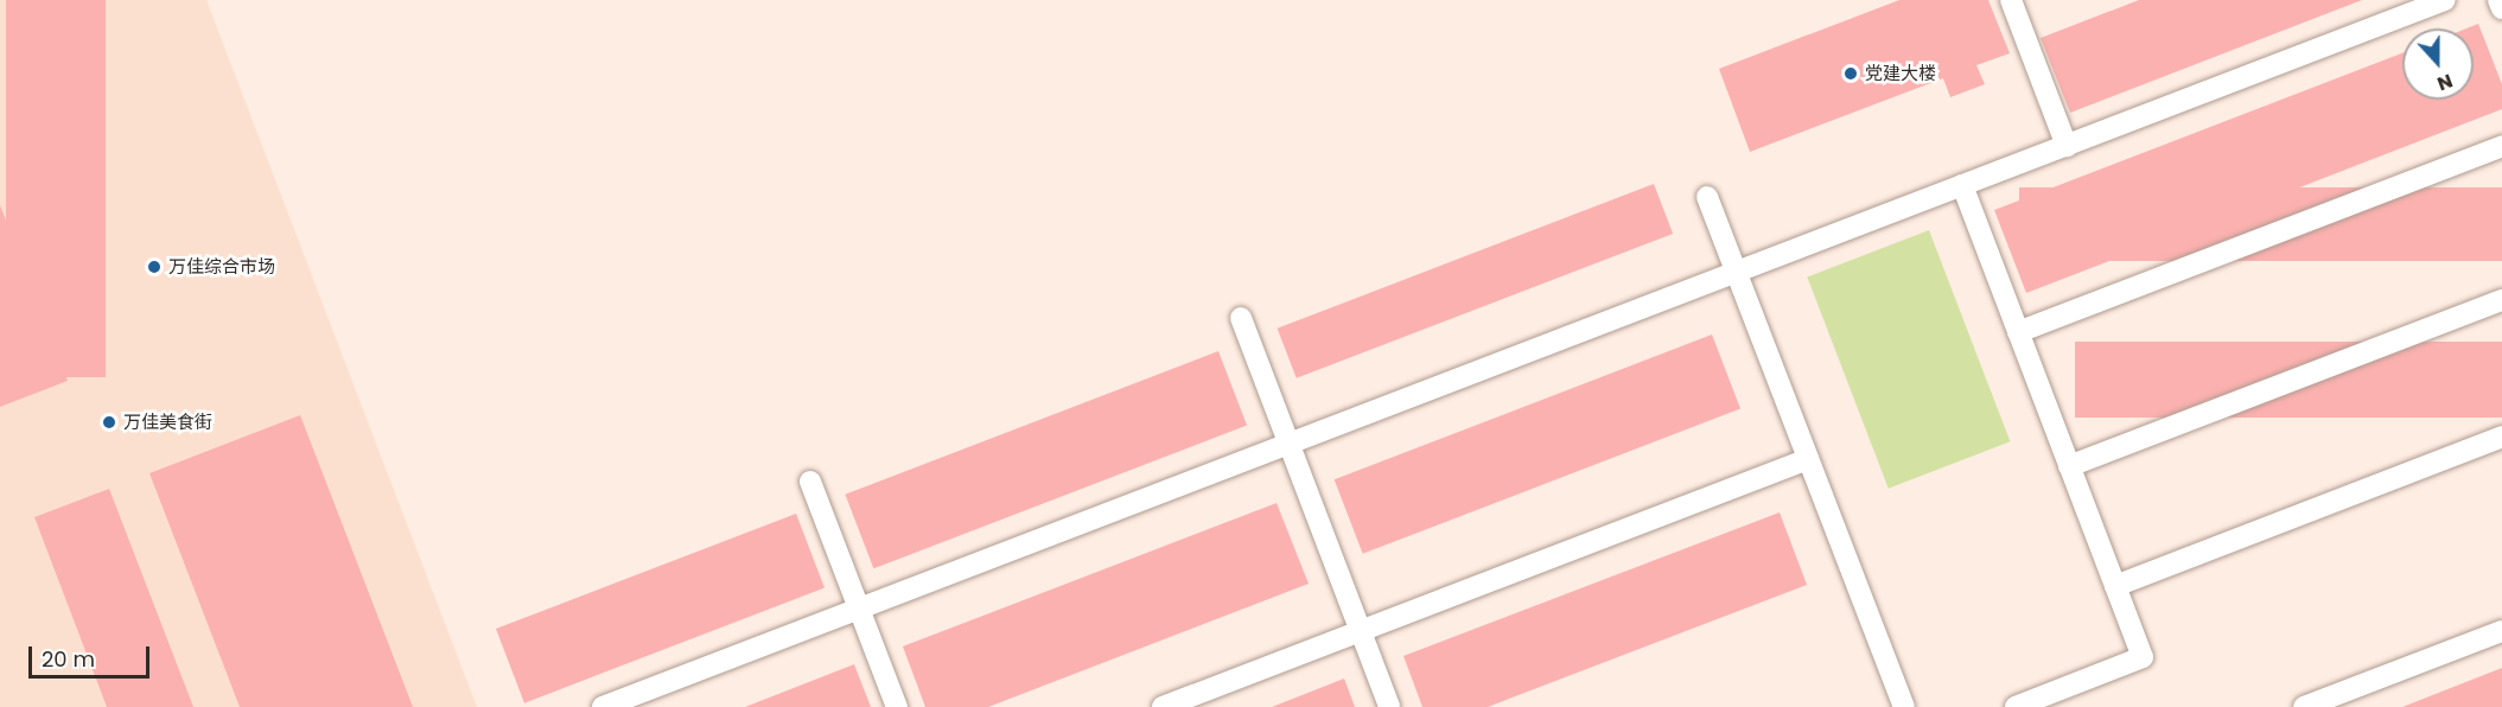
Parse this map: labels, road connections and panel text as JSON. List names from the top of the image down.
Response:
{
  "places": ["党建大楼", "万佳综合市场", "万佳美食街"],
  "scale_bar": "20 m",
  "north": "bottom"
}
